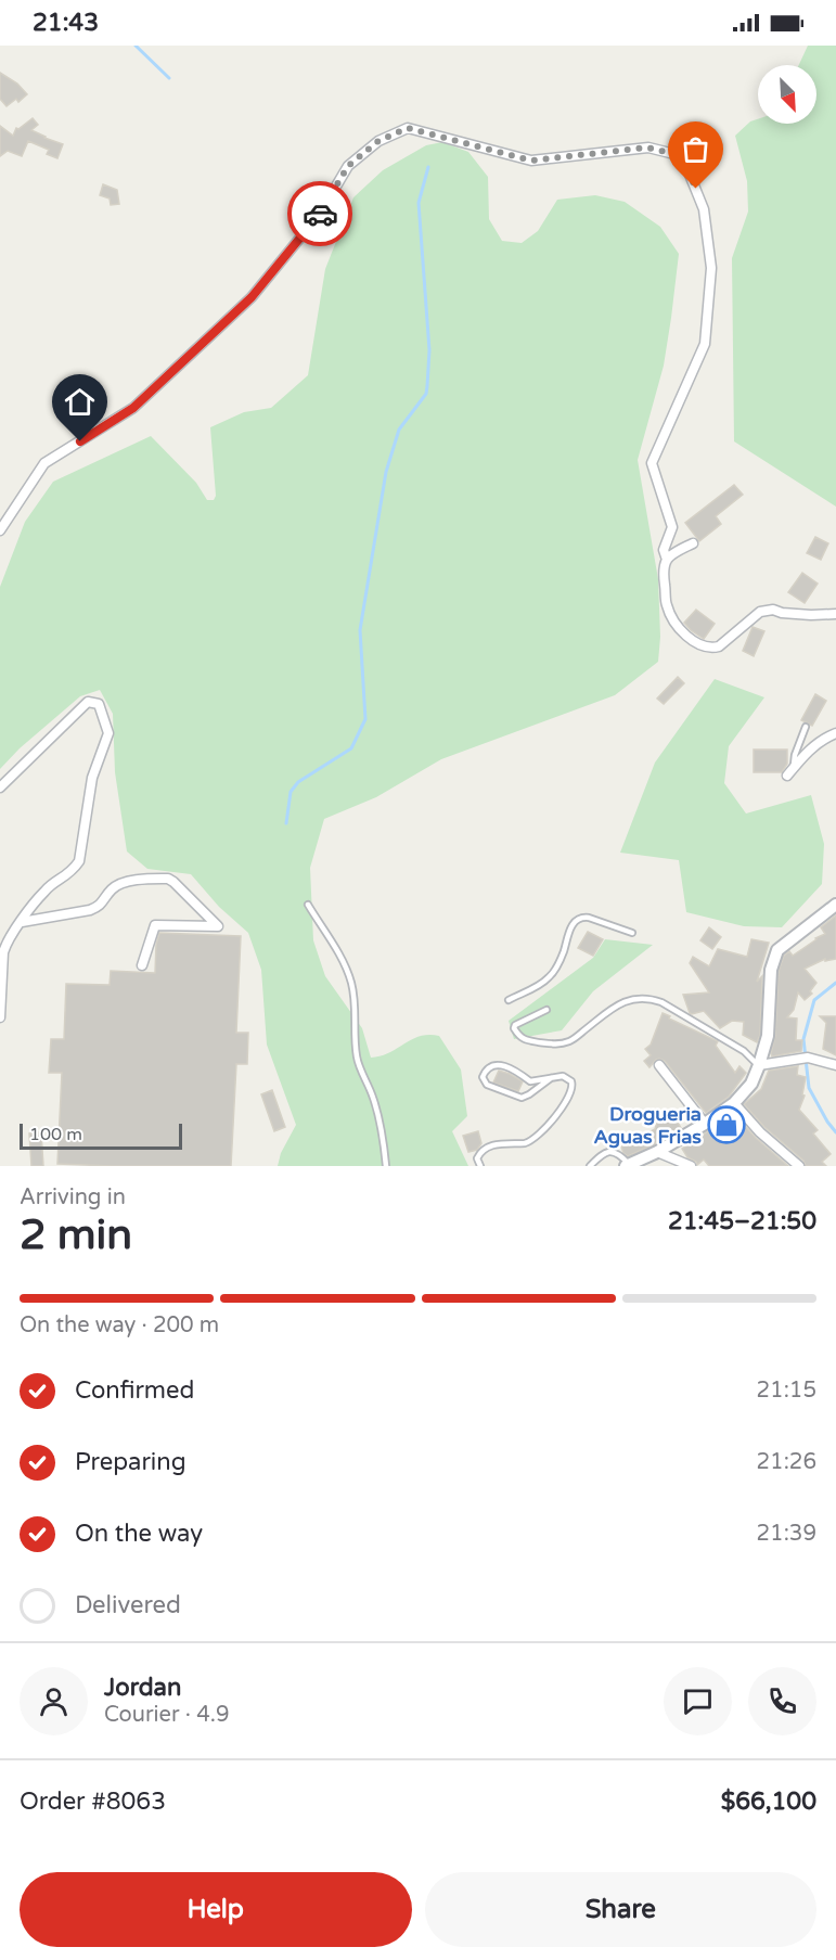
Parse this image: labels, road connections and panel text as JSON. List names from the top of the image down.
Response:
{
  "places": {
    "shop": ["Drogueria Aguas Frias"]
  },
  "scale_bar": "100 m",
  "north": "bottom right",
  "page": {
    "status": "21:43",
    "scale": "100 m",
    "heading": ["2 min", "Arriving in", "21:45–21:50"],
    "panel": [
      "Jordan",
      "Courier · 4.9",
      "Order #8063",
      "$66,100"
    ],
    "bar": "On the way · 200 m",
    "list": [
      ["Confirmed", "21:15"],
      ["Preparing", "21:26"],
      ["On the way", "21:39"],
      "Delivered"
    ],
    "buttons": ["Help", "Share"]
  }
}
